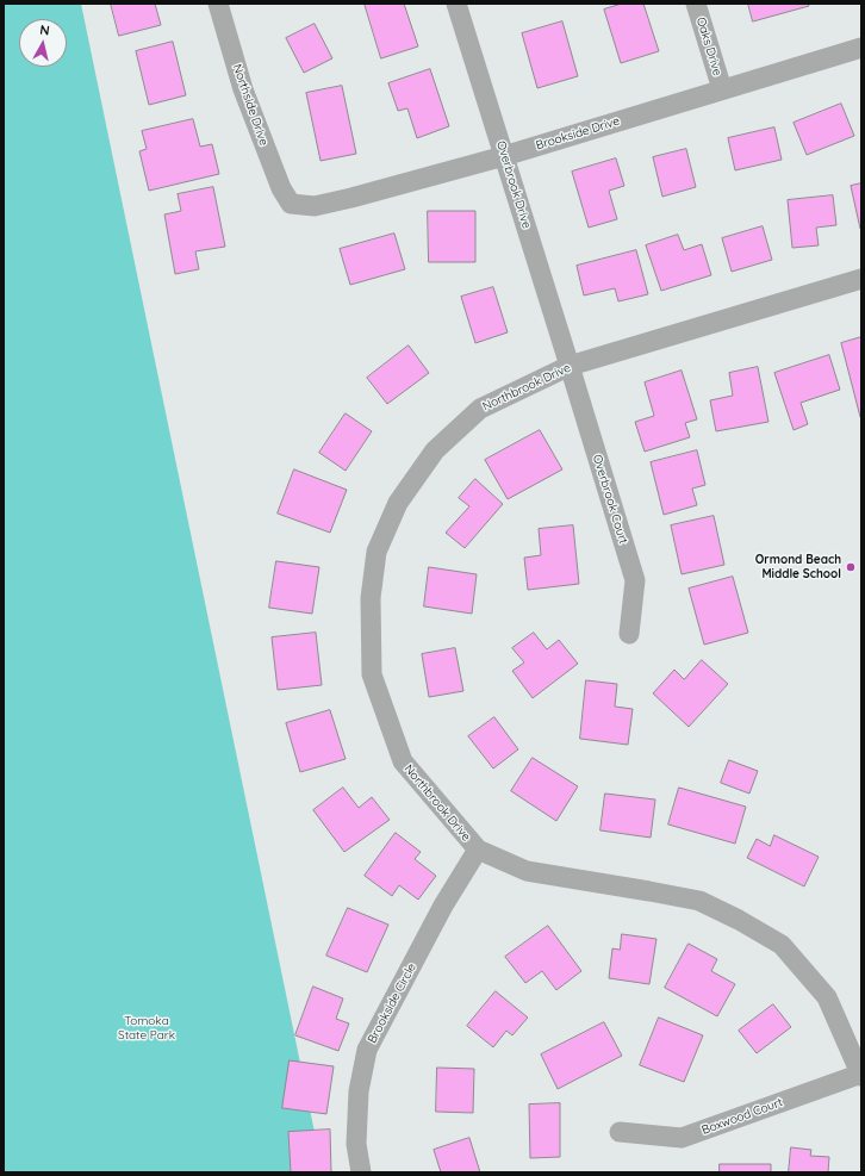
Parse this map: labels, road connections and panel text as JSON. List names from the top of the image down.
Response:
{
  "streets": {
    "street": [
      "Oaks Drive",
      "Northside Drive",
      "Brookside Drive",
      "Overbrook Drive",
      "Northbrook Drive",
      "Overbrook Court",
      "Brookside Circle",
      "Boxwood Court"
    ]
  },
  "crossings": [
    ["Oaks Drive", "Brookside Drive"],
    ["Northside Drive", "Brookside Drive"],
    ["Brookside Drive", "Overbrook Drive"],
    ["Overbrook Drive", "Northbrook Drive"],
    ["Overbrook Drive", "Overbrook Court"],
    ["Northbrook Drive", "Overbrook Court"],
    ["Northbrook Drive", "Brookside Circle"],
    ["Northbrook Drive", "Boxwood Court"]
  ],
  "parks": ["Tomoka State Park"],
  "places": ["Ormond Beach Middle School"],
  "north": "top"
}
